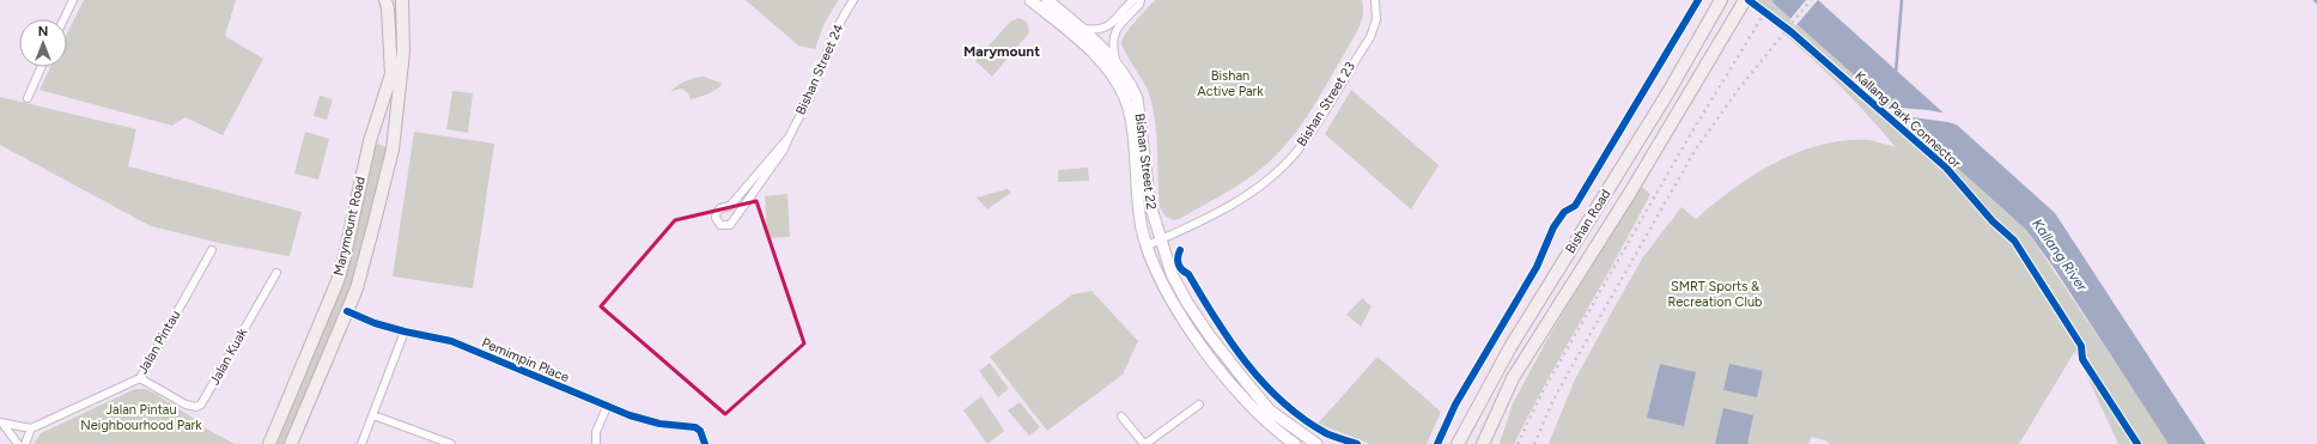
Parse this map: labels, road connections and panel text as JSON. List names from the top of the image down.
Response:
{
  "streets": {
    "main road": ["Bishan Street 22", "Bishan Road", "Marymount Road"],
    "street": [
      "Bishan Street 24",
      "Bishan Street 23",
      "Jalan Pintau",
      "Jalan Kuak",
      "Pemimpin Place"
    ],
    "cycle path": ["Kallang Park Connector"]
  },
  "crossings": [
    ["Bishan Street 23", "Bishan Street 22"],
    ["Marymount Road", "Pemimpin Place"],
    ["Jalan Pintau", "Jalan Kuak"]
  ],
  "districts": ["Marymount"],
  "water": ["Kallang River"],
  "parks": ["Bishan Active Park", "SMRT Sports & Recreation Club", "Jalan Pintau Neighbourhood Park"],
  "north": "top"
}
